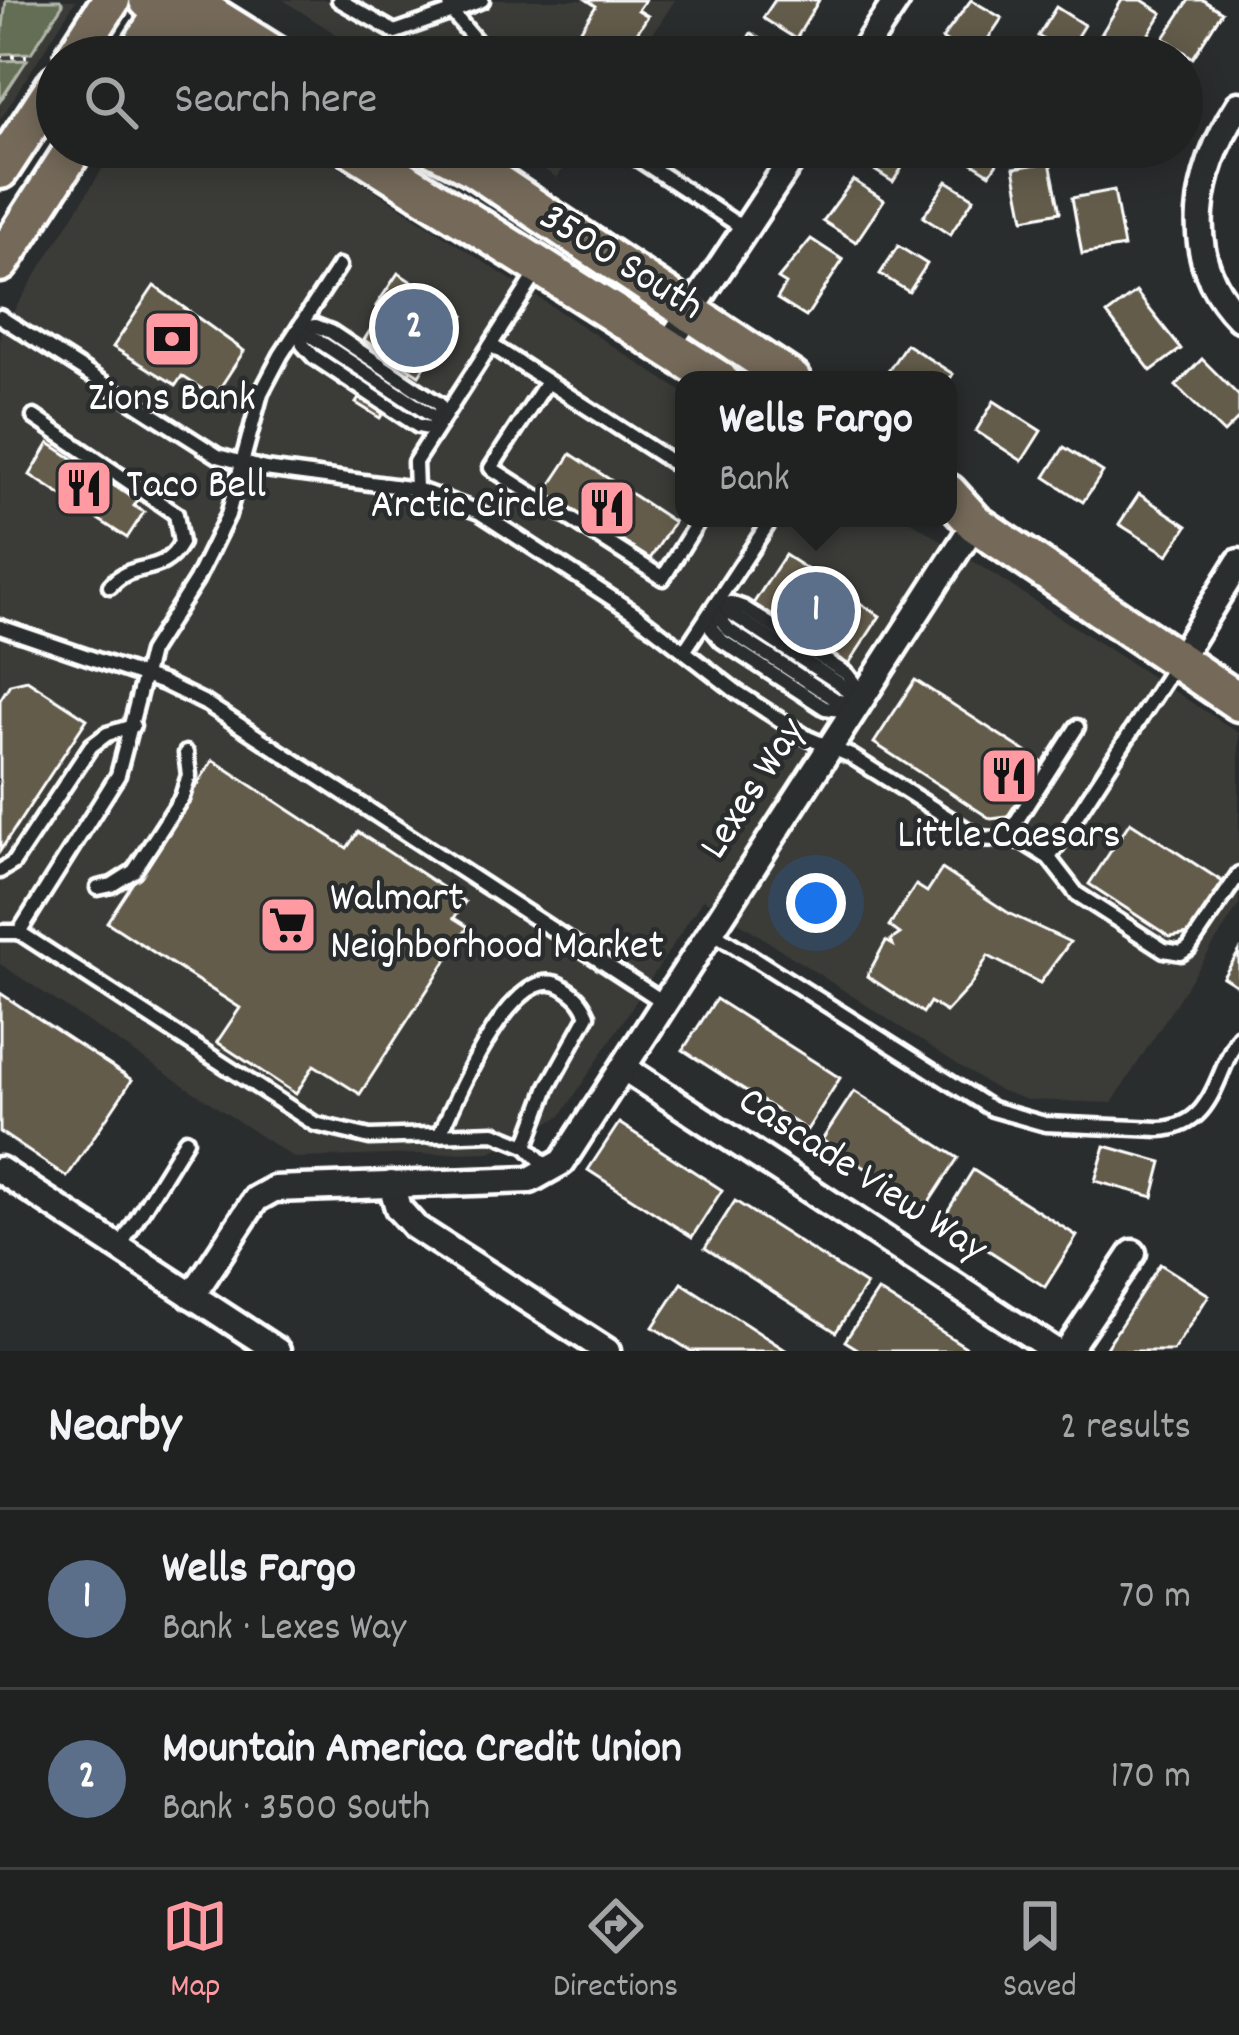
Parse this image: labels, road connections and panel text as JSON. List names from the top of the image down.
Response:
{
  "streets": {
    "main road": ["3500 South"],
    "street": ["Lexes Way", "Cascade View Way"]
  },
  "crossings": [
    ["Lexes Way", "Cascade View Way"]
  ],
  "places": {
    "bank": ["Zions Bank"],
    "restaurant": ["Taco Bell", "Arctic Circle", "Little Caesars"],
    "supermarket": ["Walmart Neighborhood Market"]
  },
  "page": {
    "search": "Search here",
    "pins": ["2", "1"],
    "popup": ["Wells Fargo", "Bank"],
    "heading": ["Nearby", "2 results"],
    "list": [
      {
        "mark": "1",
        "name": "Wells Fargo",
        "note": "Bank · Lexes Way",
        "value": "70 m"
      },
      {
        "mark": "2",
        "name": "Mountain America Credit Union",
        "note": "Bank · 3500 South",
        "value": "170 m"
      }
    ],
    "nav": ["Map", "Directions", "Saved"]
  }
}
